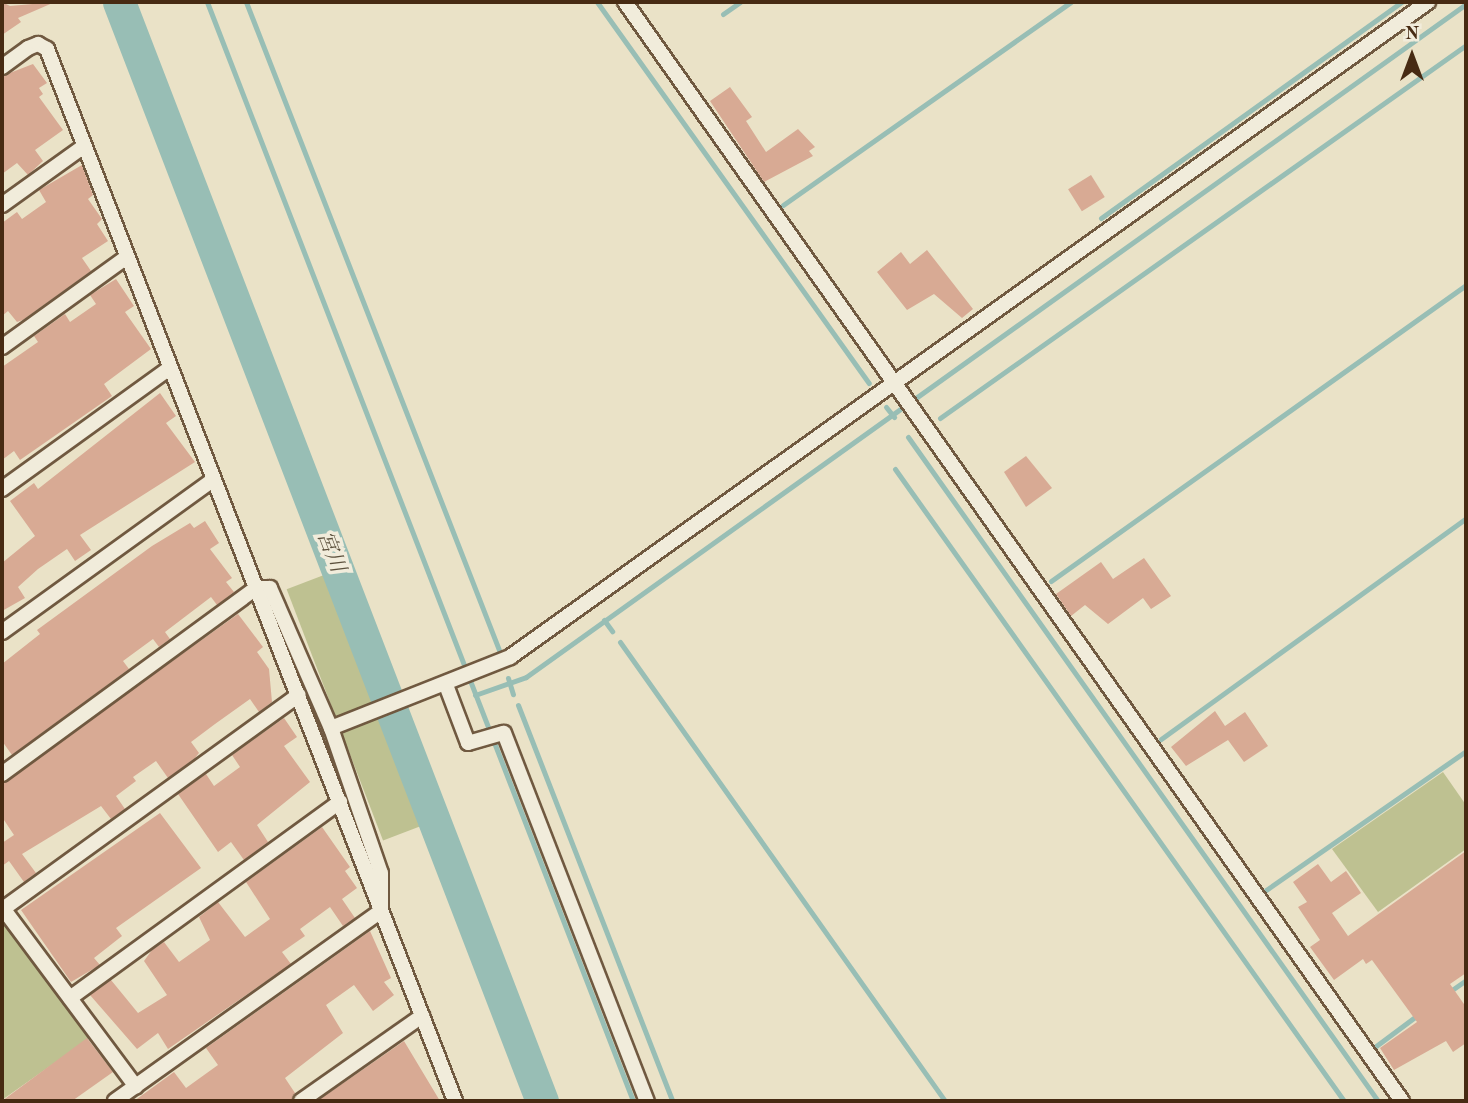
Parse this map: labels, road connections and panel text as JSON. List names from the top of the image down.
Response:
{
  "water": ["宮川"],
  "north": "top"
}
